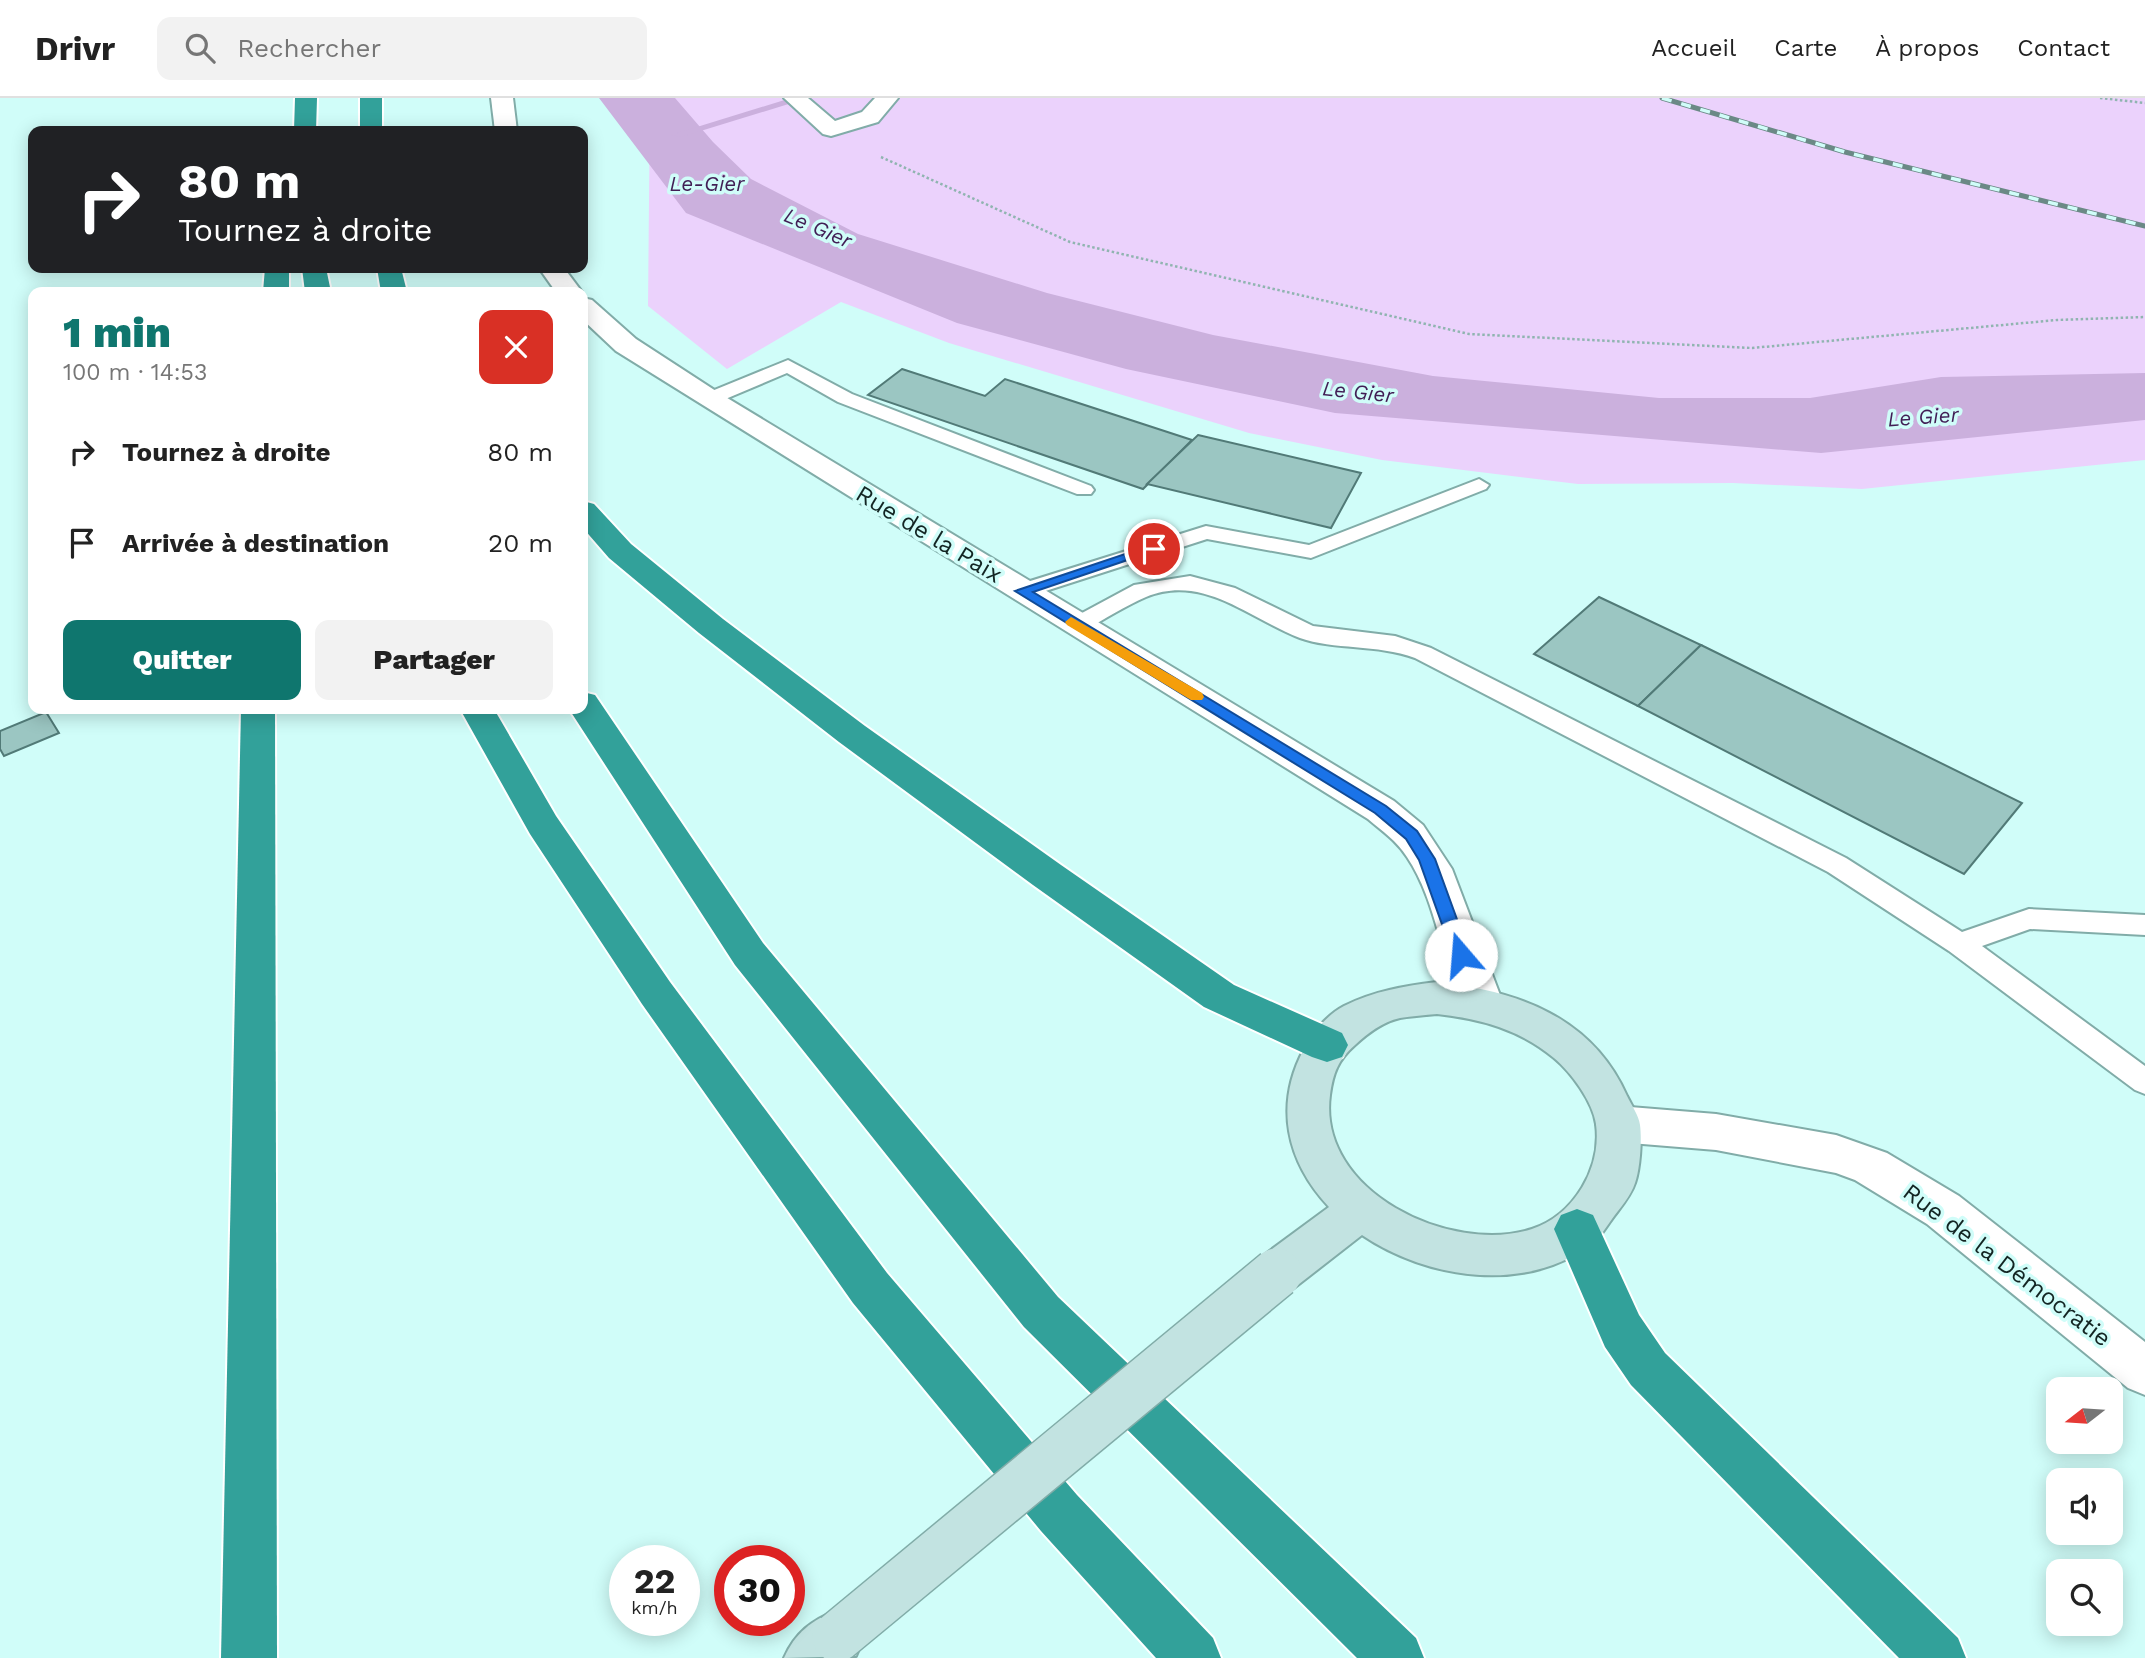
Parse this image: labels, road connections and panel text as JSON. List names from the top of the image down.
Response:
{
  "streets": {
    "street": ["Rue de la Paix", "Rue de la Démocratie"]
  },
  "water": ["Le-Gier", "Le Gier"],
  "north": "left",
  "page": {
    "header": "Drivr",
    "search": "Rechercher",
    "nav": [
      "Accueil",
      "Carte",
      "À propos",
      "Contact"
    ],
    "turn": ["80 m", "Tournez à droite"],
    "heading": ["1 min", "100 m · 14:53"],
    "list": [
      {
        "name": "Tournez à droite",
        "value": "80 m"
      },
      {
        "name": "Arrivée à destination",
        "value": "20 m"
      }
    ],
    "buttons": ["Quitter", "Partager"],
    "speed": "22 km/h",
    "limit": "30"
  }
}
